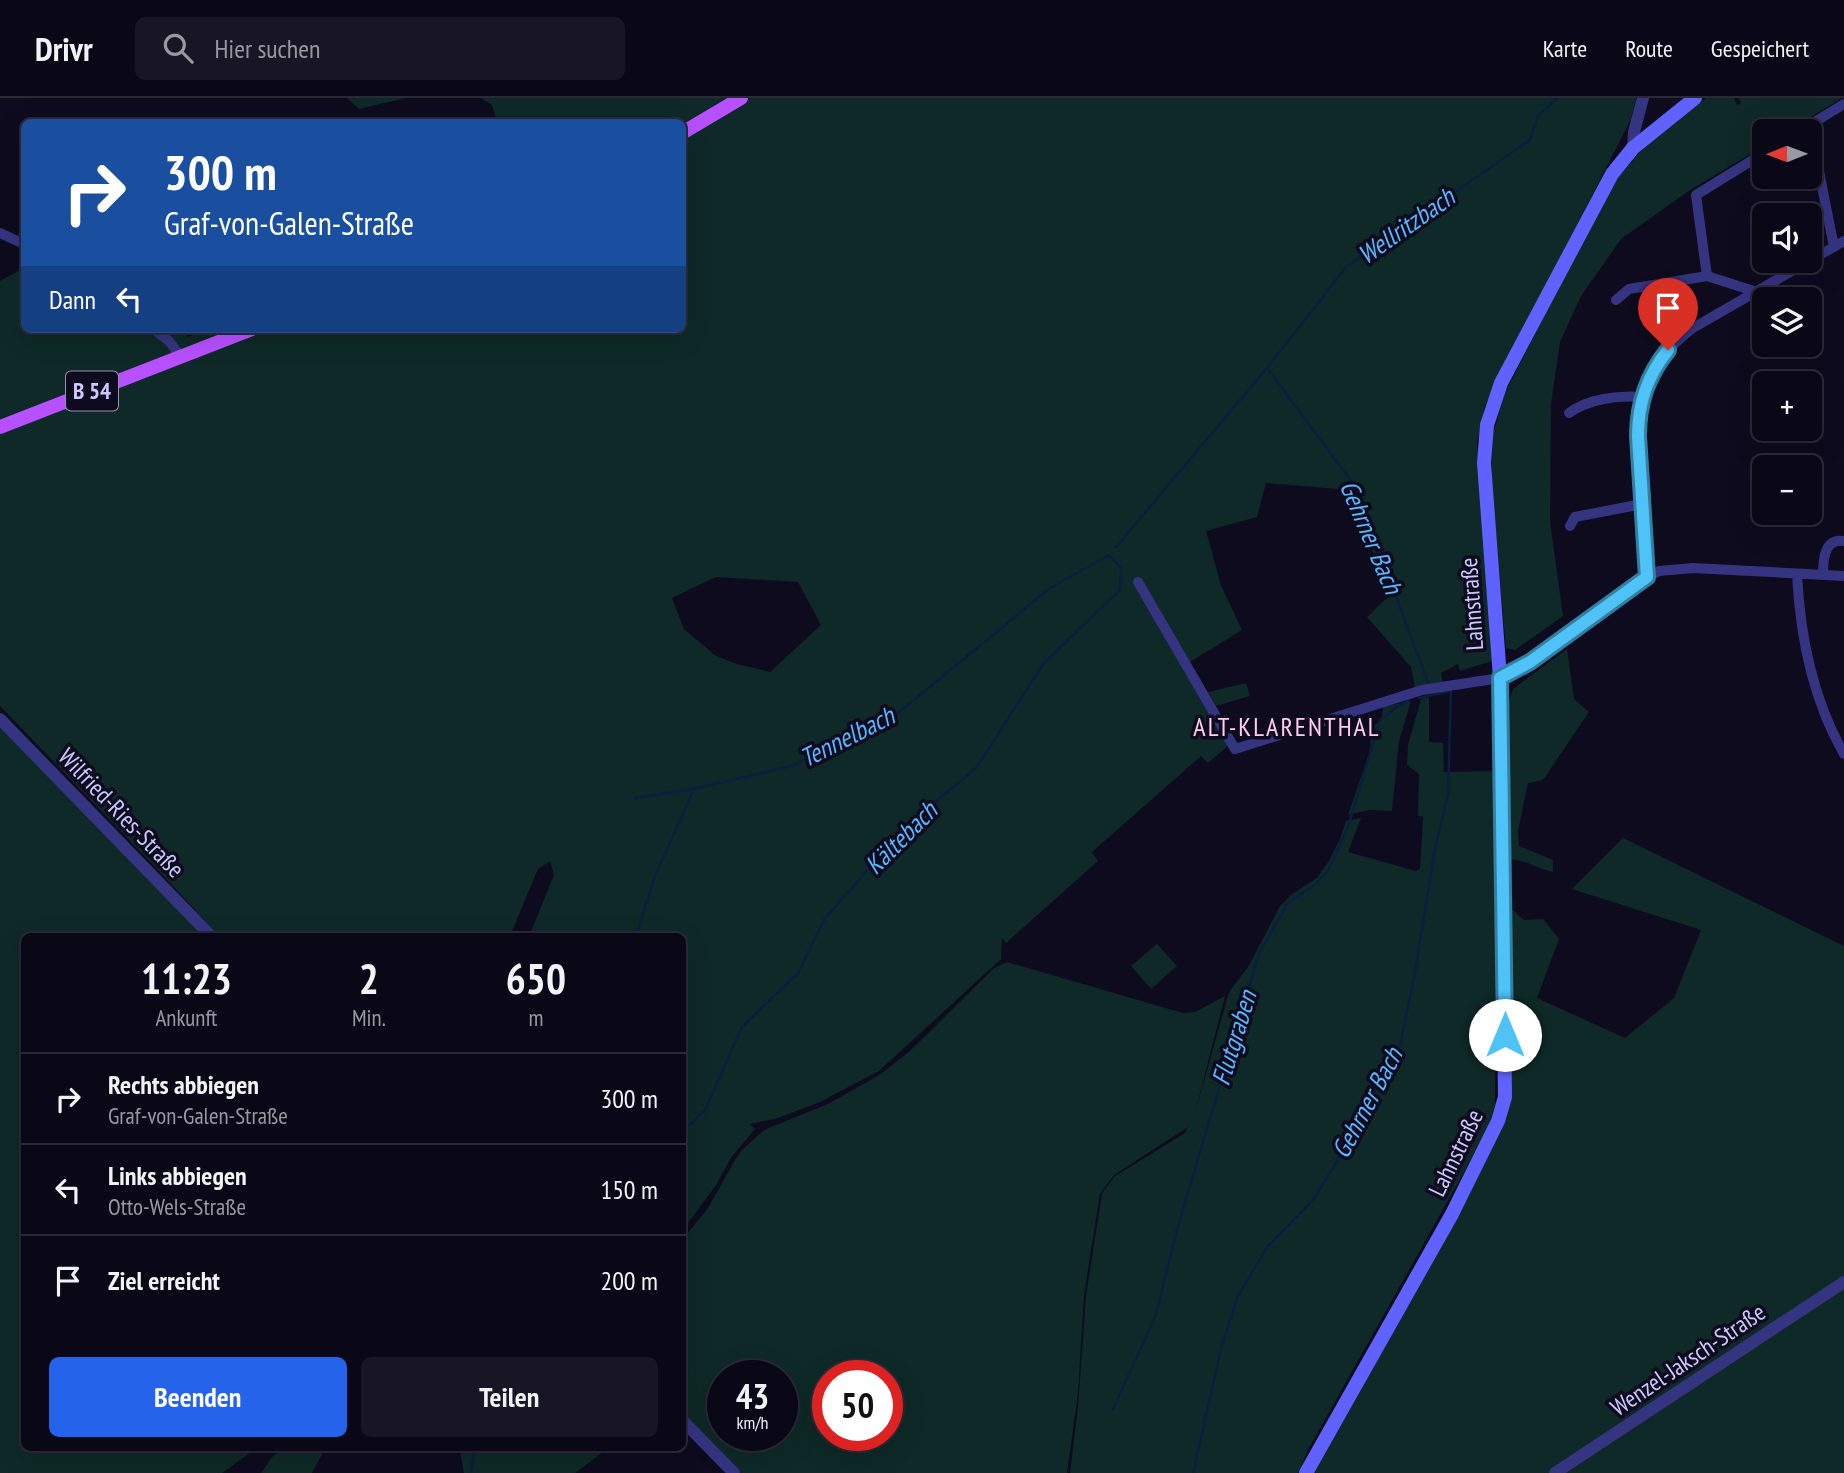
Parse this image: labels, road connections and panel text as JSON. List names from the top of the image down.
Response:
{
  "streets": {
    "main road": ["B 54", "Lahnstraße"],
    "street": ["Wilfried-Ries-Straße", "Wenzel-Jaksch-Straße"]
  },
  "districts": ["ALT-KLARENTHAL"],
  "water": [
    "Wellritzbach",
    "Gehrner Bach",
    "Tennelbach",
    "Kältebach",
    "Flutgraben"
  ],
  "north": "left",
  "page": {
    "header": "Drivr",
    "search": "Hier suchen",
    "nav": ["Karte", "Route", "Gespeichert"],
    "map_buttons": ["+", "−"],
    "turn": ["300 m", "Graf-von-Galen-Straße"],
    "then": "Dann",
    "eta": [
      "11:23",
      "Ankunft",
      "2",
      "Min.",
      "650",
      "m"
    ],
    "list": [
      {
        "name": "Rechts abbiegen",
        "note": "Graf-von-Galen-Straße",
        "value": "300 m"
      },
      {
        "name": "Links abbiegen",
        "note": "Otto-Wels-Straße",
        "value": "150 m"
      },
      {
        "name": "Ziel erreicht",
        "value": "200 m"
      }
    ],
    "buttons": ["Beenden", "Teilen"],
    "speed": "43 km/h",
    "limit": "50"
  }
}
